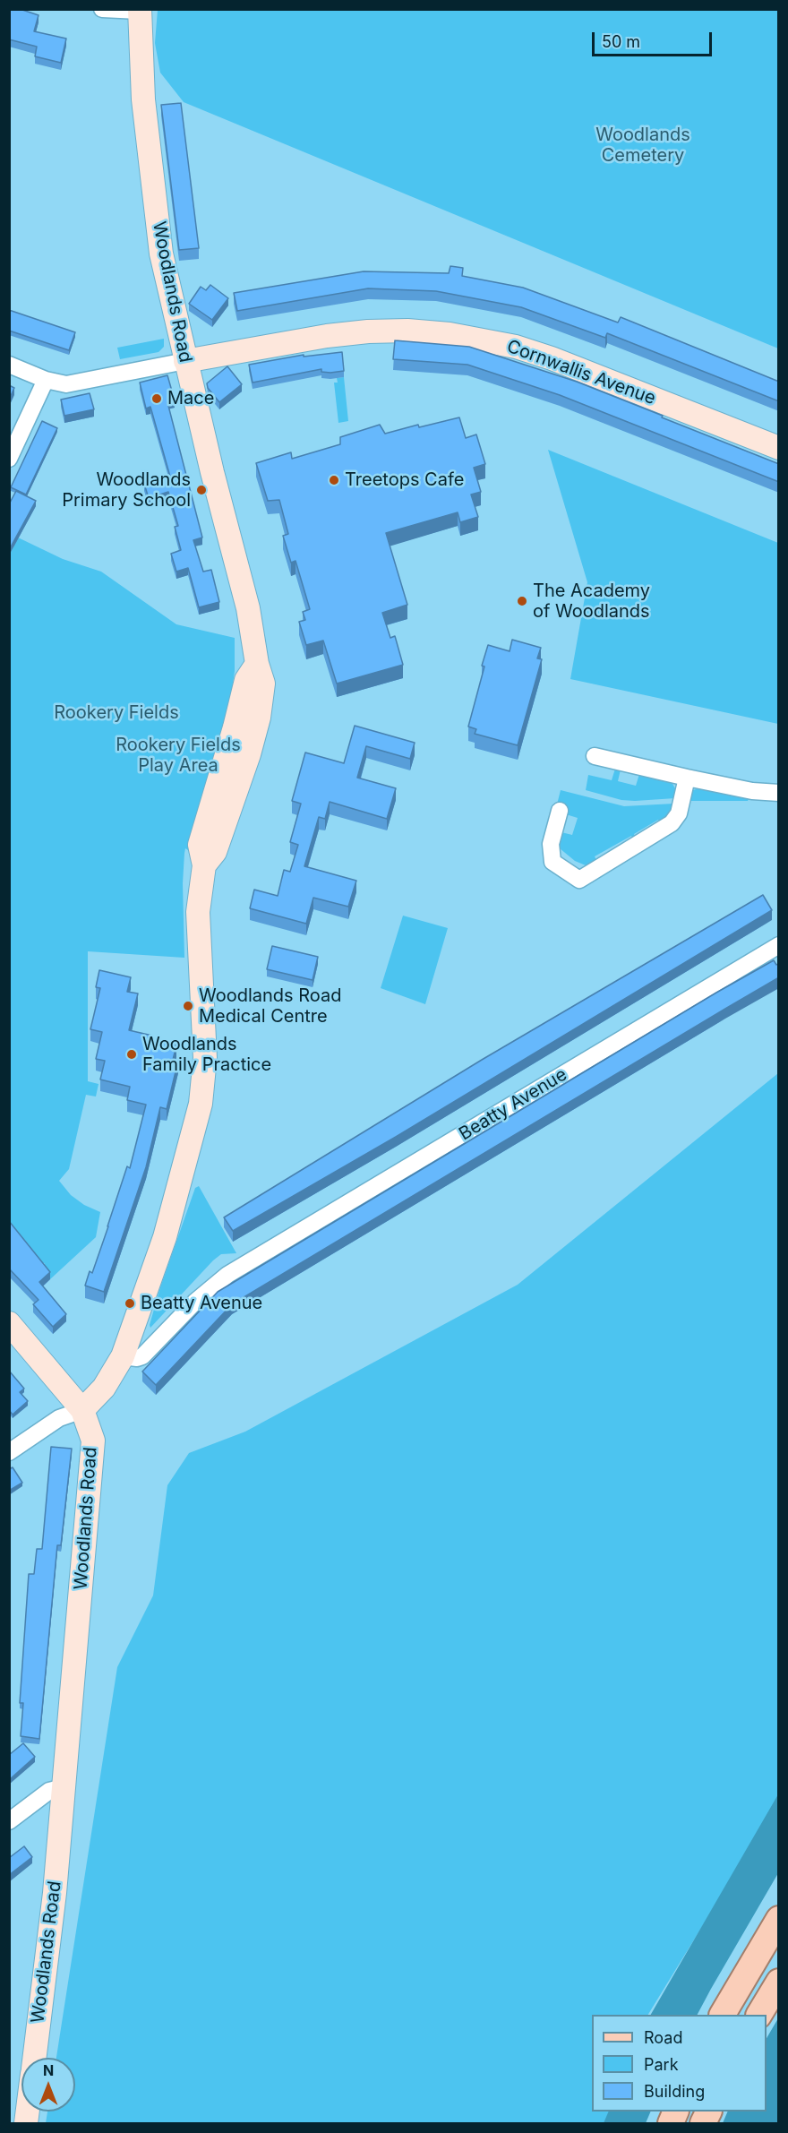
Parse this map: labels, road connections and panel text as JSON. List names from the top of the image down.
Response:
{
  "streets": {
    "street": ["Woodlands Road", "Cornwallis Avenue", "Beatty Avenue"]
  },
  "crossings": [
    ["Woodlands Road", "Cornwallis Avenue"],
    ["Woodlands Road", "Beatty Avenue"]
  ],
  "parks": ["Woodlands Cemetery", "Rookery Fields", "Rookery Fields Play Area"],
  "places": [
    "Mace",
    "Treetops Cafe",
    "Woodlands Primary School",
    "The Academy of Woodlands",
    "Woodlands Road Medical Centre",
    "Woodlands Family Practice",
    "Beatty Avenue"
  ],
  "legend": ["Road", "Park", "Building"],
  "scale_bar": "50 m",
  "north": "top"
}
